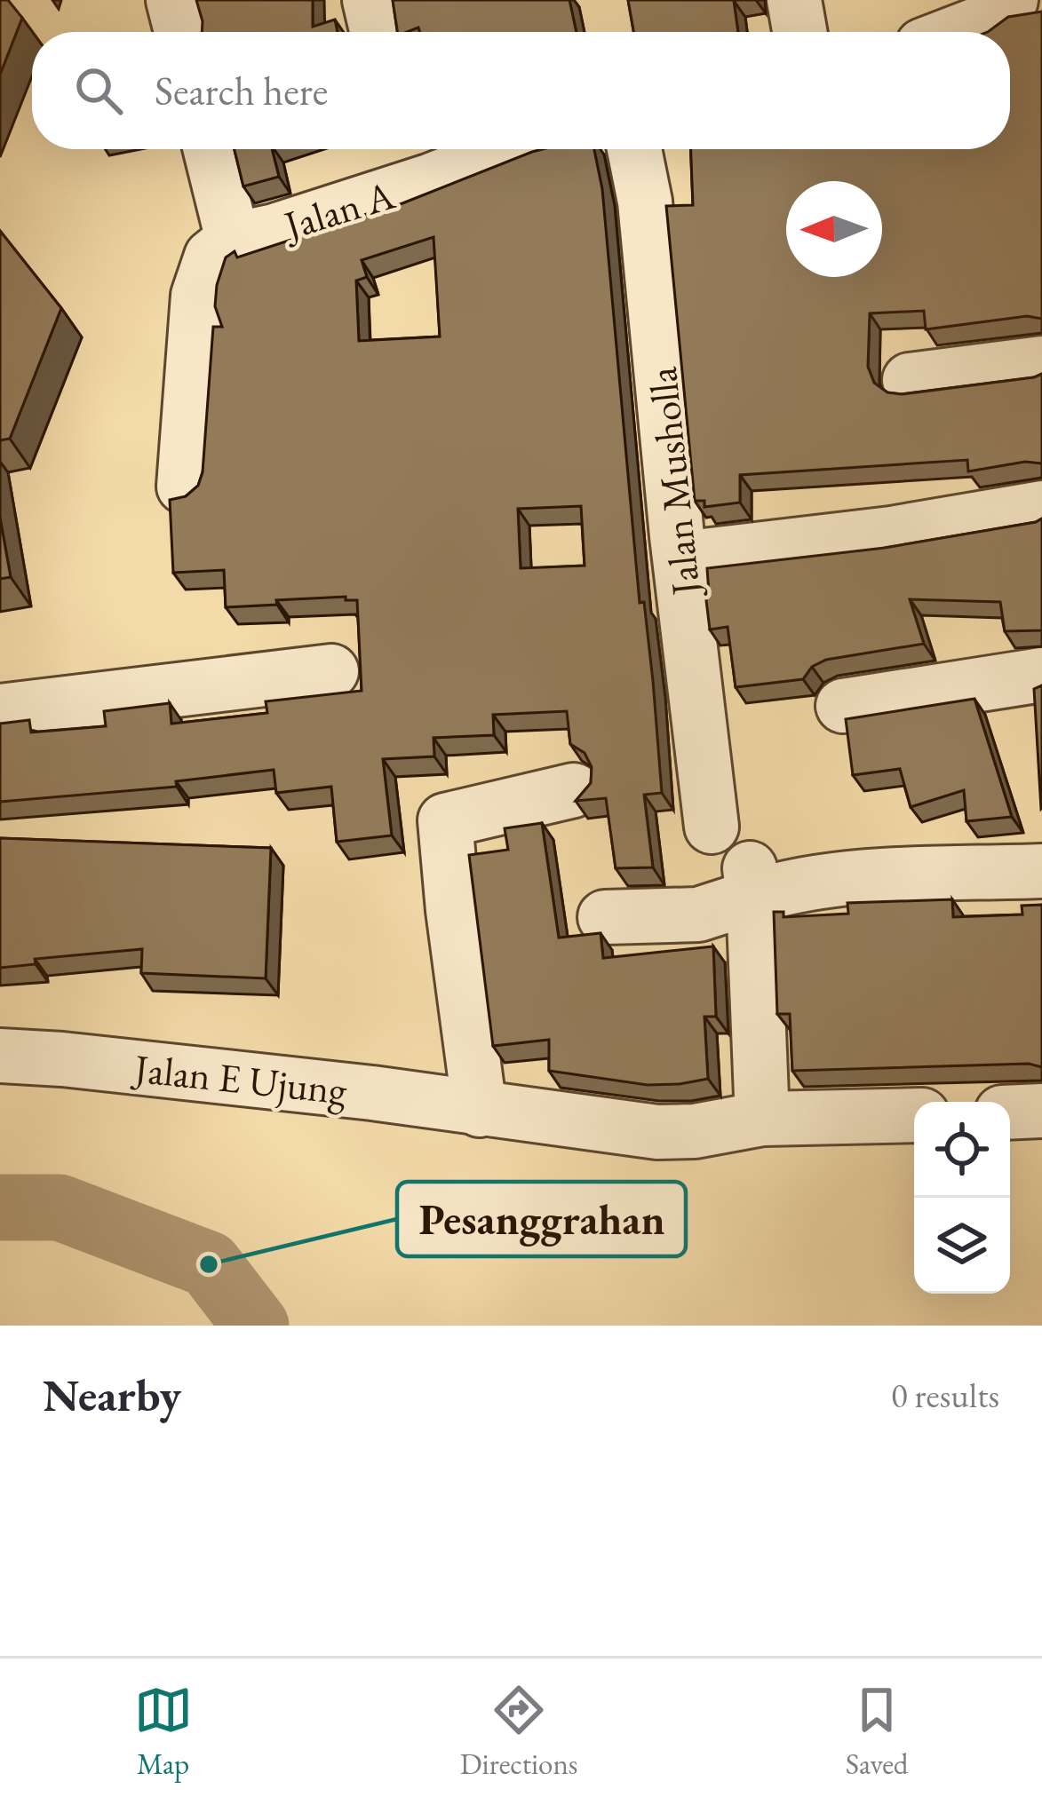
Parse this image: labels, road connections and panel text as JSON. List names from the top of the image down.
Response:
{
  "streets": {
    "street": ["Jalan A", "Jalan Musholla", "Jalan E Ujung"]
  },
  "places": ["Pesanggrahan"],
  "north": "left",
  "page": {
    "search": "Search here",
    "heading": ["Nearby", "0 results"],
    "nav": ["Map", "Directions", "Saved"]
  }
}
